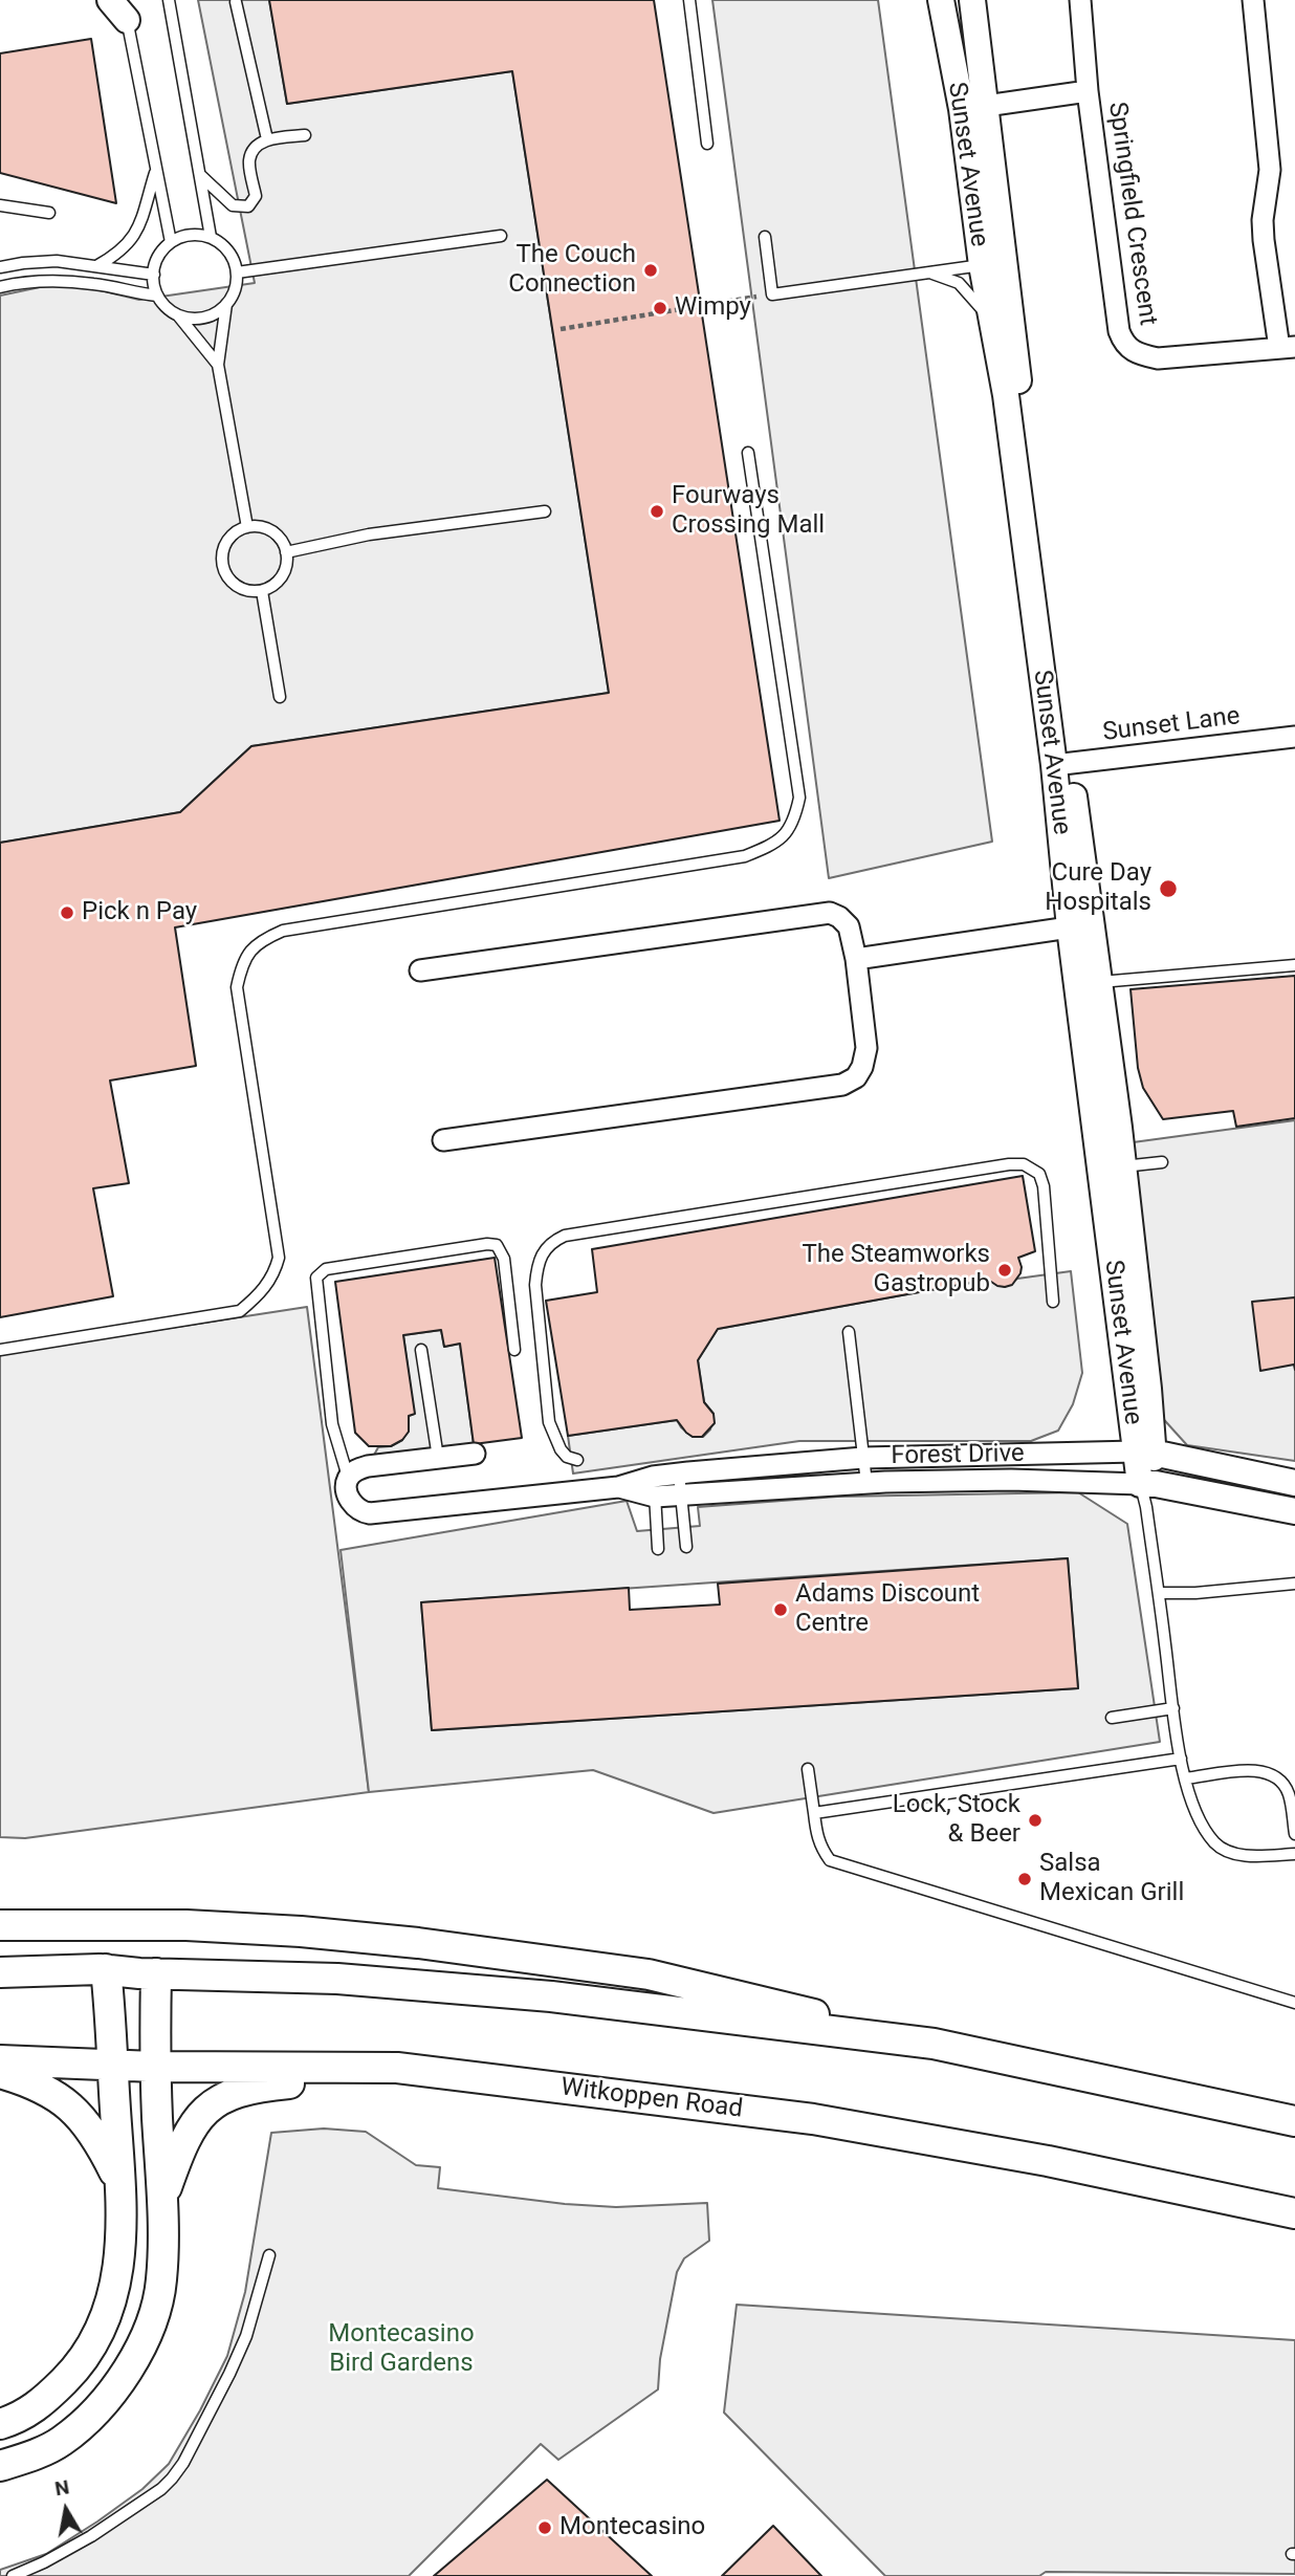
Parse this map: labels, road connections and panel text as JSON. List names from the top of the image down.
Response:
{
  "streets": {
    "main road": ["Witkoppen Road"],
    "street": [
      "Sunset Avenue",
      "Springfield Crescent",
      "Sunset Lane",
      "Forest Drive"
    ]
  },
  "crossings": [
    ["Sunset Avenue", "Springfield Crescent"],
    ["Sunset Avenue", "Sunset Lane"],
    ["Sunset Avenue", "Forest Drive"]
  ],
  "parks": ["Montecasino Bird Gardens"],
  "places": [
    "The Couch Connection",
    "Wimpy",
    "Fourways Crossing Mall",
    "Cure Day Hospitals",
    "Pick n Pay",
    "The Steamworks Gastropub",
    "Adams Discount Centre",
    "Lock, Stock & Beer",
    "Salsa Mexican Grill",
    "Montecasino"
  ],
  "north": "top"
}
